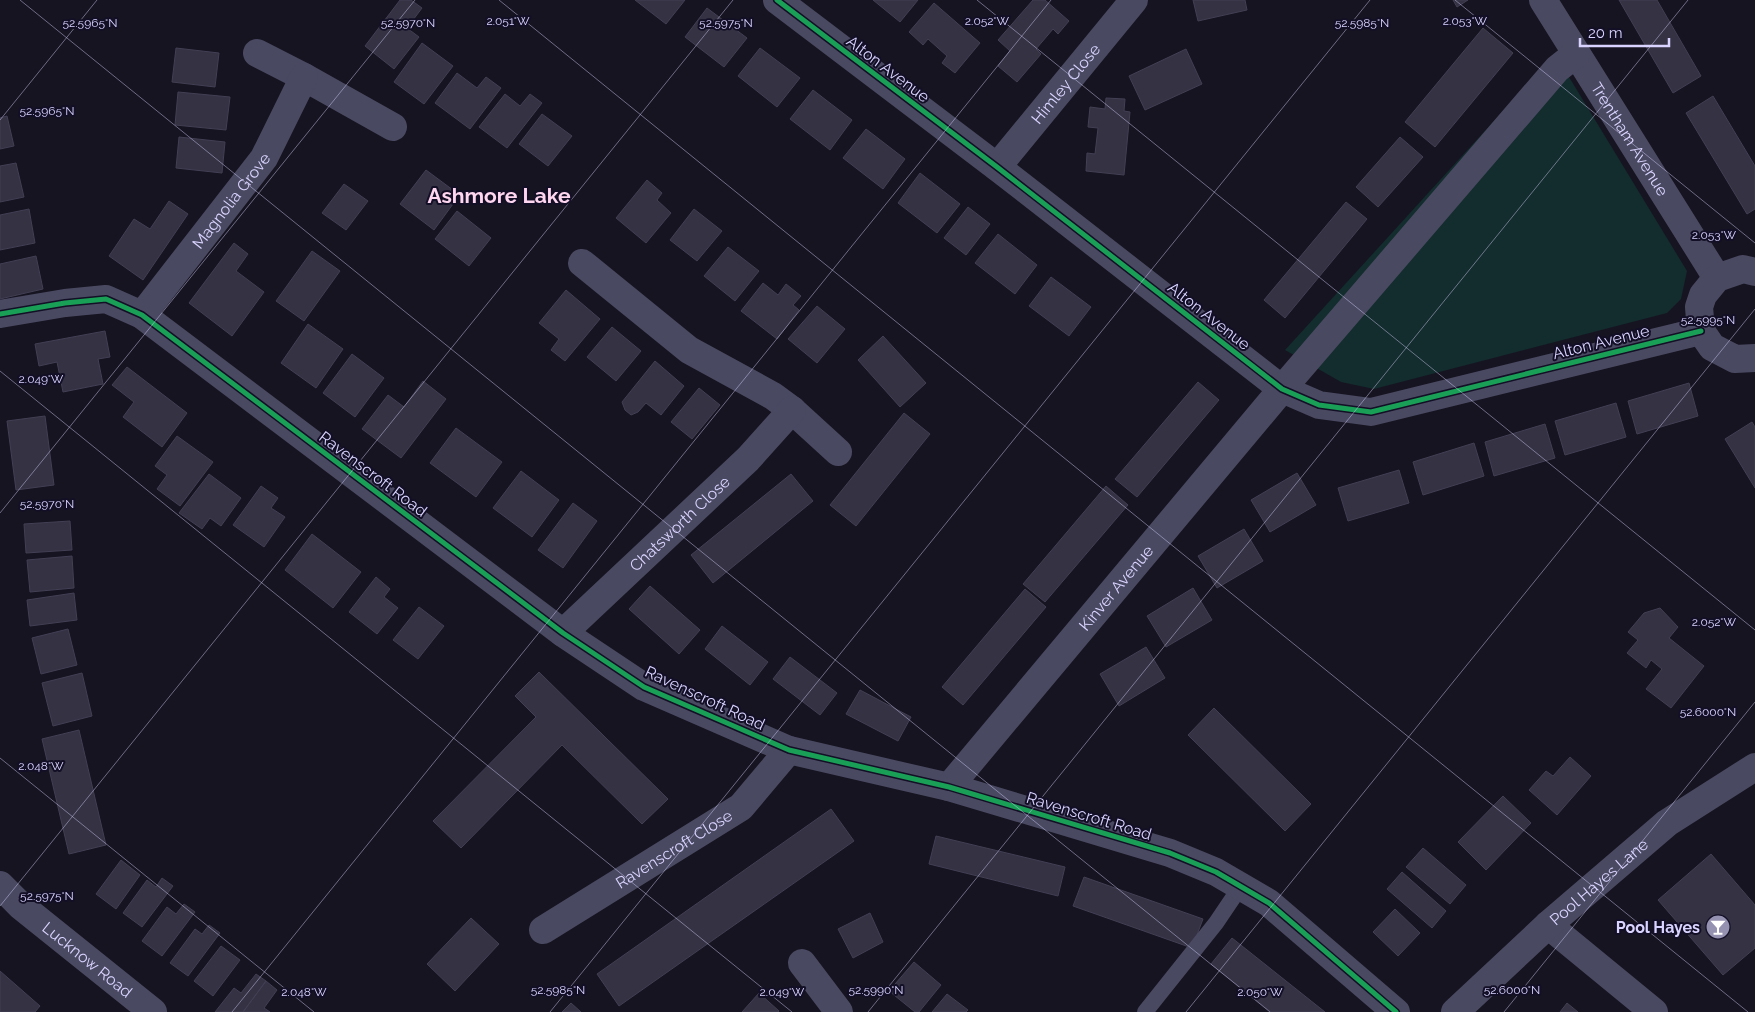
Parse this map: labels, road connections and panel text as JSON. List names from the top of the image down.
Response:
{
  "streets": {
    "street": [
      "Alton Avenue",
      "Himley Close",
      "Trentham Avenue",
      "Magnolia Grove",
      "Ravenscroft Road",
      "Chatsworth Close",
      "Kinver Avenue",
      "Ravenscroft Close",
      "Pool Hayes Lane",
      "Lucknow Road"
    ]
  },
  "crossings": [
    ["Alton Avenue", "Himley Close"],
    ["Alton Avenue", "Kinver Avenue"],
    ["Trentham Avenue", "Kinver Avenue"],
    ["Magnolia Grove", "Ravenscroft Road"],
    ["Ravenscroft Road", "Chatsworth Close"],
    ["Ravenscroft Road", "Kinver Avenue"],
    ["Ravenscroft Road", "Ravenscroft Close"]
  ],
  "districts": ["Ashmore Lake"],
  "places": {
    "bar": ["Pool Hayes"]
  },
  "scale_bar": "20 m",
  "coordinates": [
    "2.052°W",
    "2.051°W",
    "2.053°W",
    "52.5965°N",
    "52.5975°N",
    "52.5985°N",
    "52.5970°N",
    "52.5995°N",
    "2.049°W",
    "52.6000°N",
    "2.048°W",
    "52.5990°N",
    "2.050°W"
  ]
}
